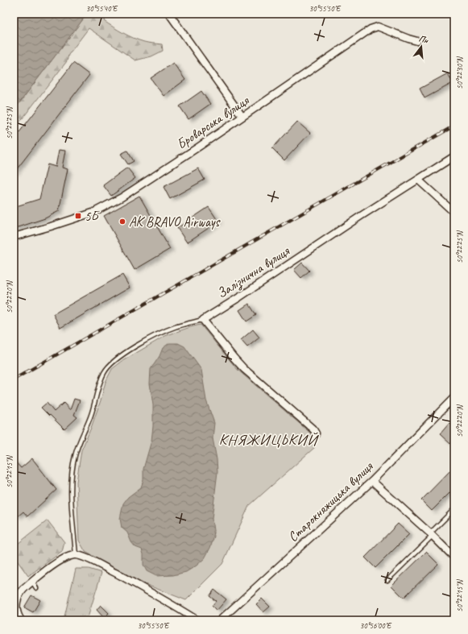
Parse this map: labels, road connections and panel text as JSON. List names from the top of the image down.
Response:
{
  "streets": {
    "street": ["Броварська вулиця", "Залізнична вулиця", "Старокняжицька вулиця"]
  },
  "districts": ["КНЯЖИЦЬКИЙ"],
  "places": {
    "transit": ["5Б"],
    "other": ["АК BRAVO Airways"]
  },
  "north": "top",
  "coordinates": [
    "30°55'40\"E",
    "30°55'50\"E",
    "50°22'30\"N",
    "50°22'25\"N",
    "50°22'20\"N",
    "50°22'15\"N",
    "30°56'00\"E"
  ]
}
